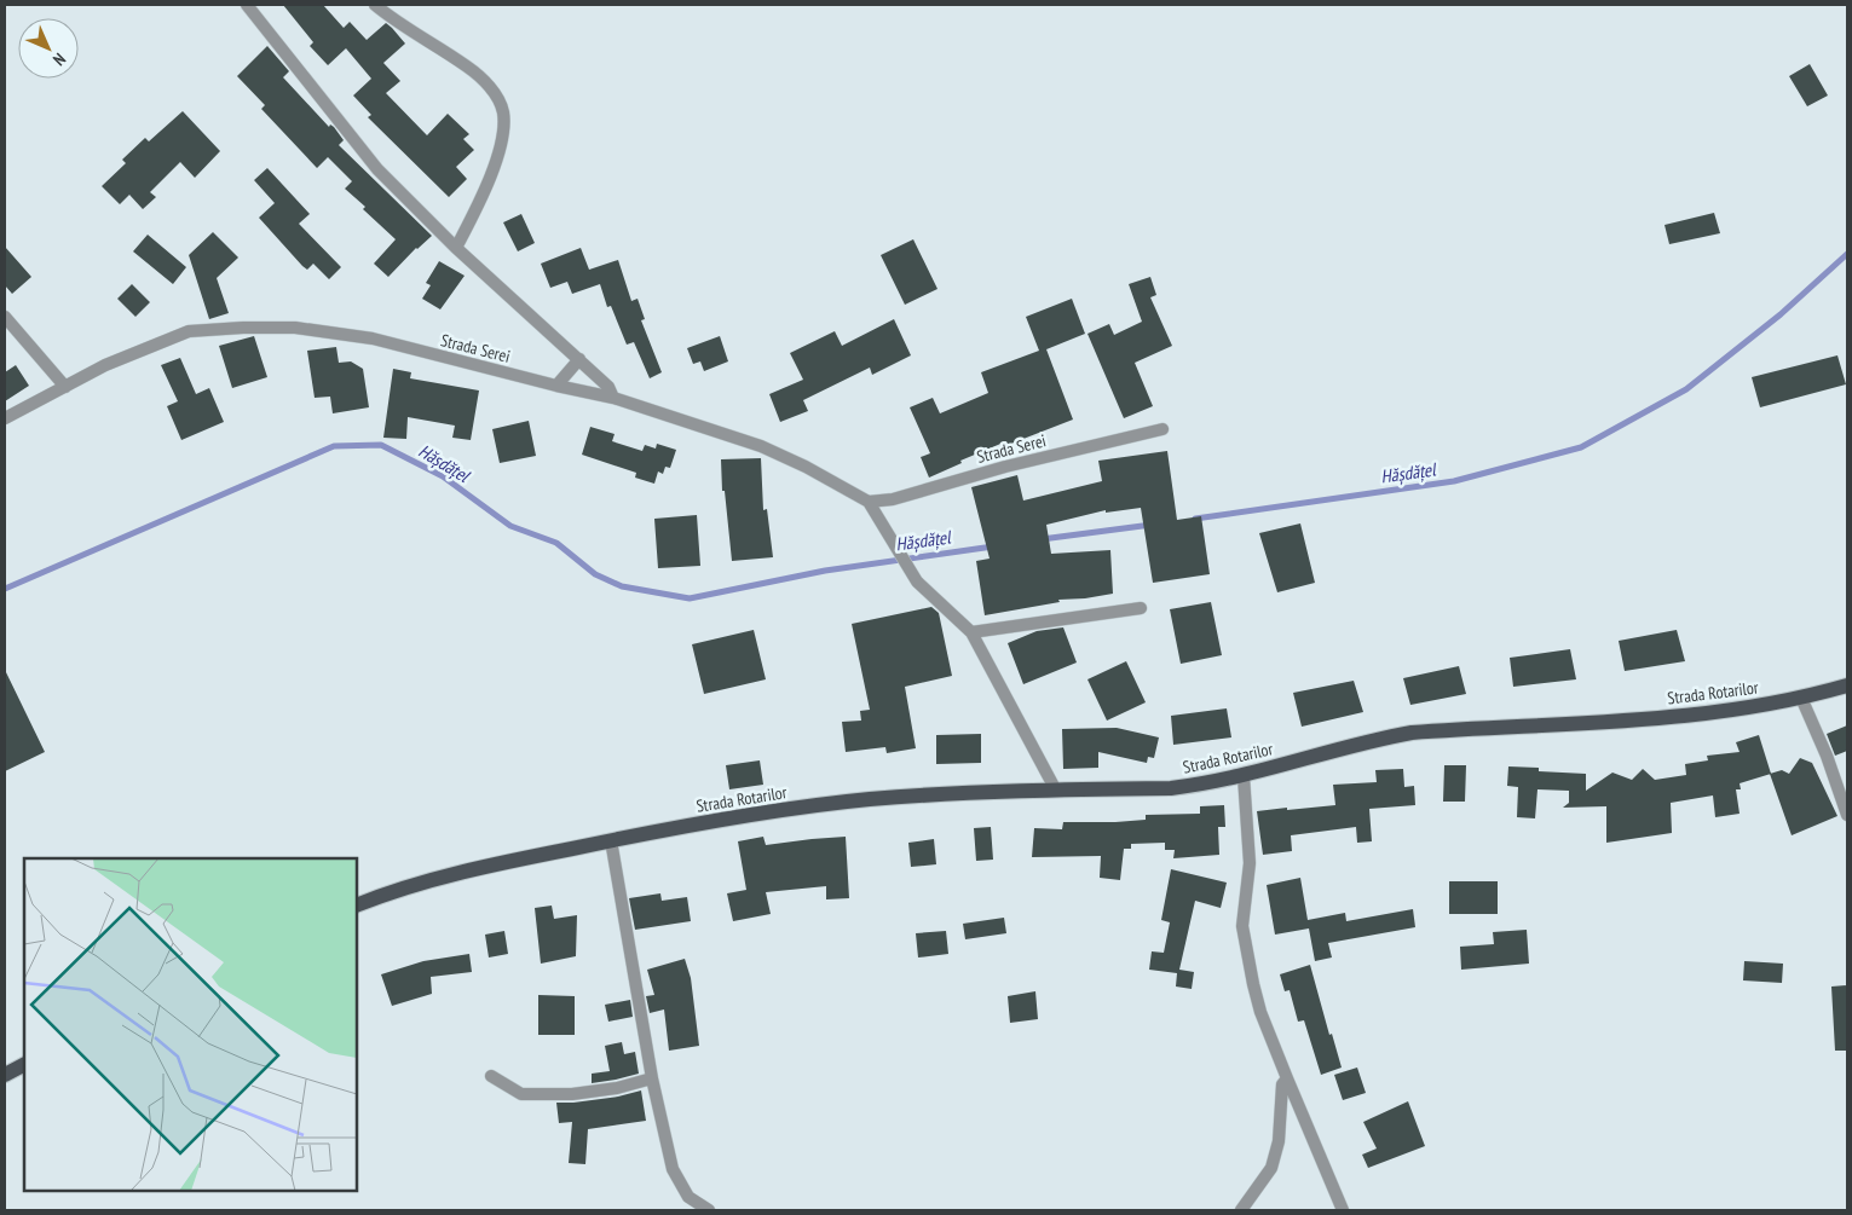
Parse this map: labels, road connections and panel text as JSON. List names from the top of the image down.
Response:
{
  "streets": {
    "main road": ["Strada Rotarilor"],
    "street": ["Strada Serei"]
  },
  "water": ["Hășdățel"],
  "north": "bottom right"
}
